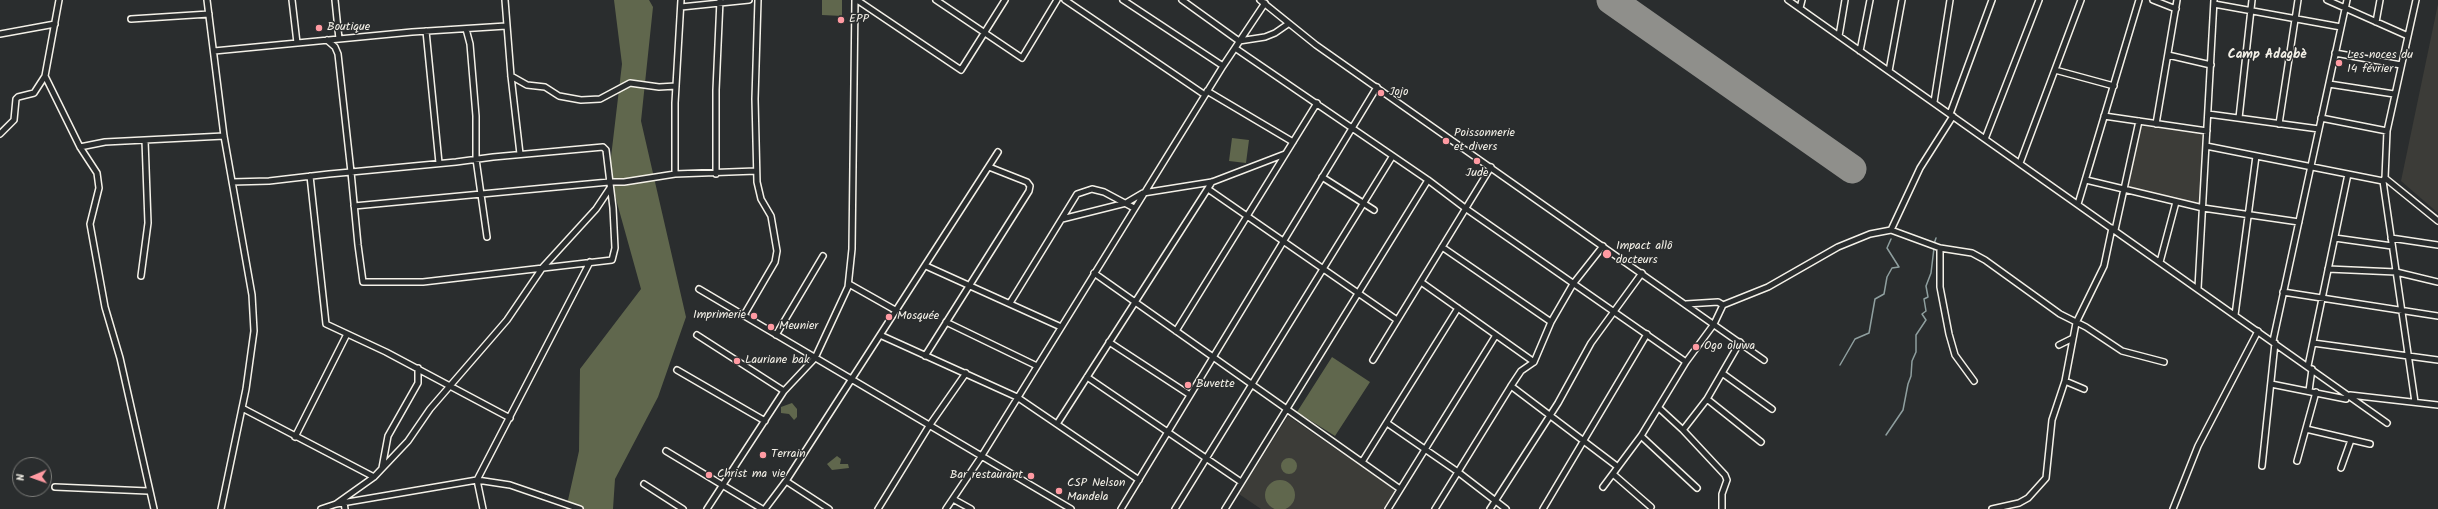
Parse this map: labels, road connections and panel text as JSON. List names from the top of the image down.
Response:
{
  "districts": ["Camp Adagbè"],
  "places": [
    "EPP",
    "Boutique",
    "Les noces du 14 février",
    "Jojo",
    "Poissonnerie et divers",
    "Jude",
    "Impact allô docteurs",
    "Imprimerie",
    "Mosquée",
    "Meunier",
    "Ogo oluwa",
    "Lauriane bak",
    "Buvette",
    "Terrain",
    "Christ ma vie",
    "Bar restaurant",
    "CSP Nelson Mandela"
  ],
  "north": "left"
}
